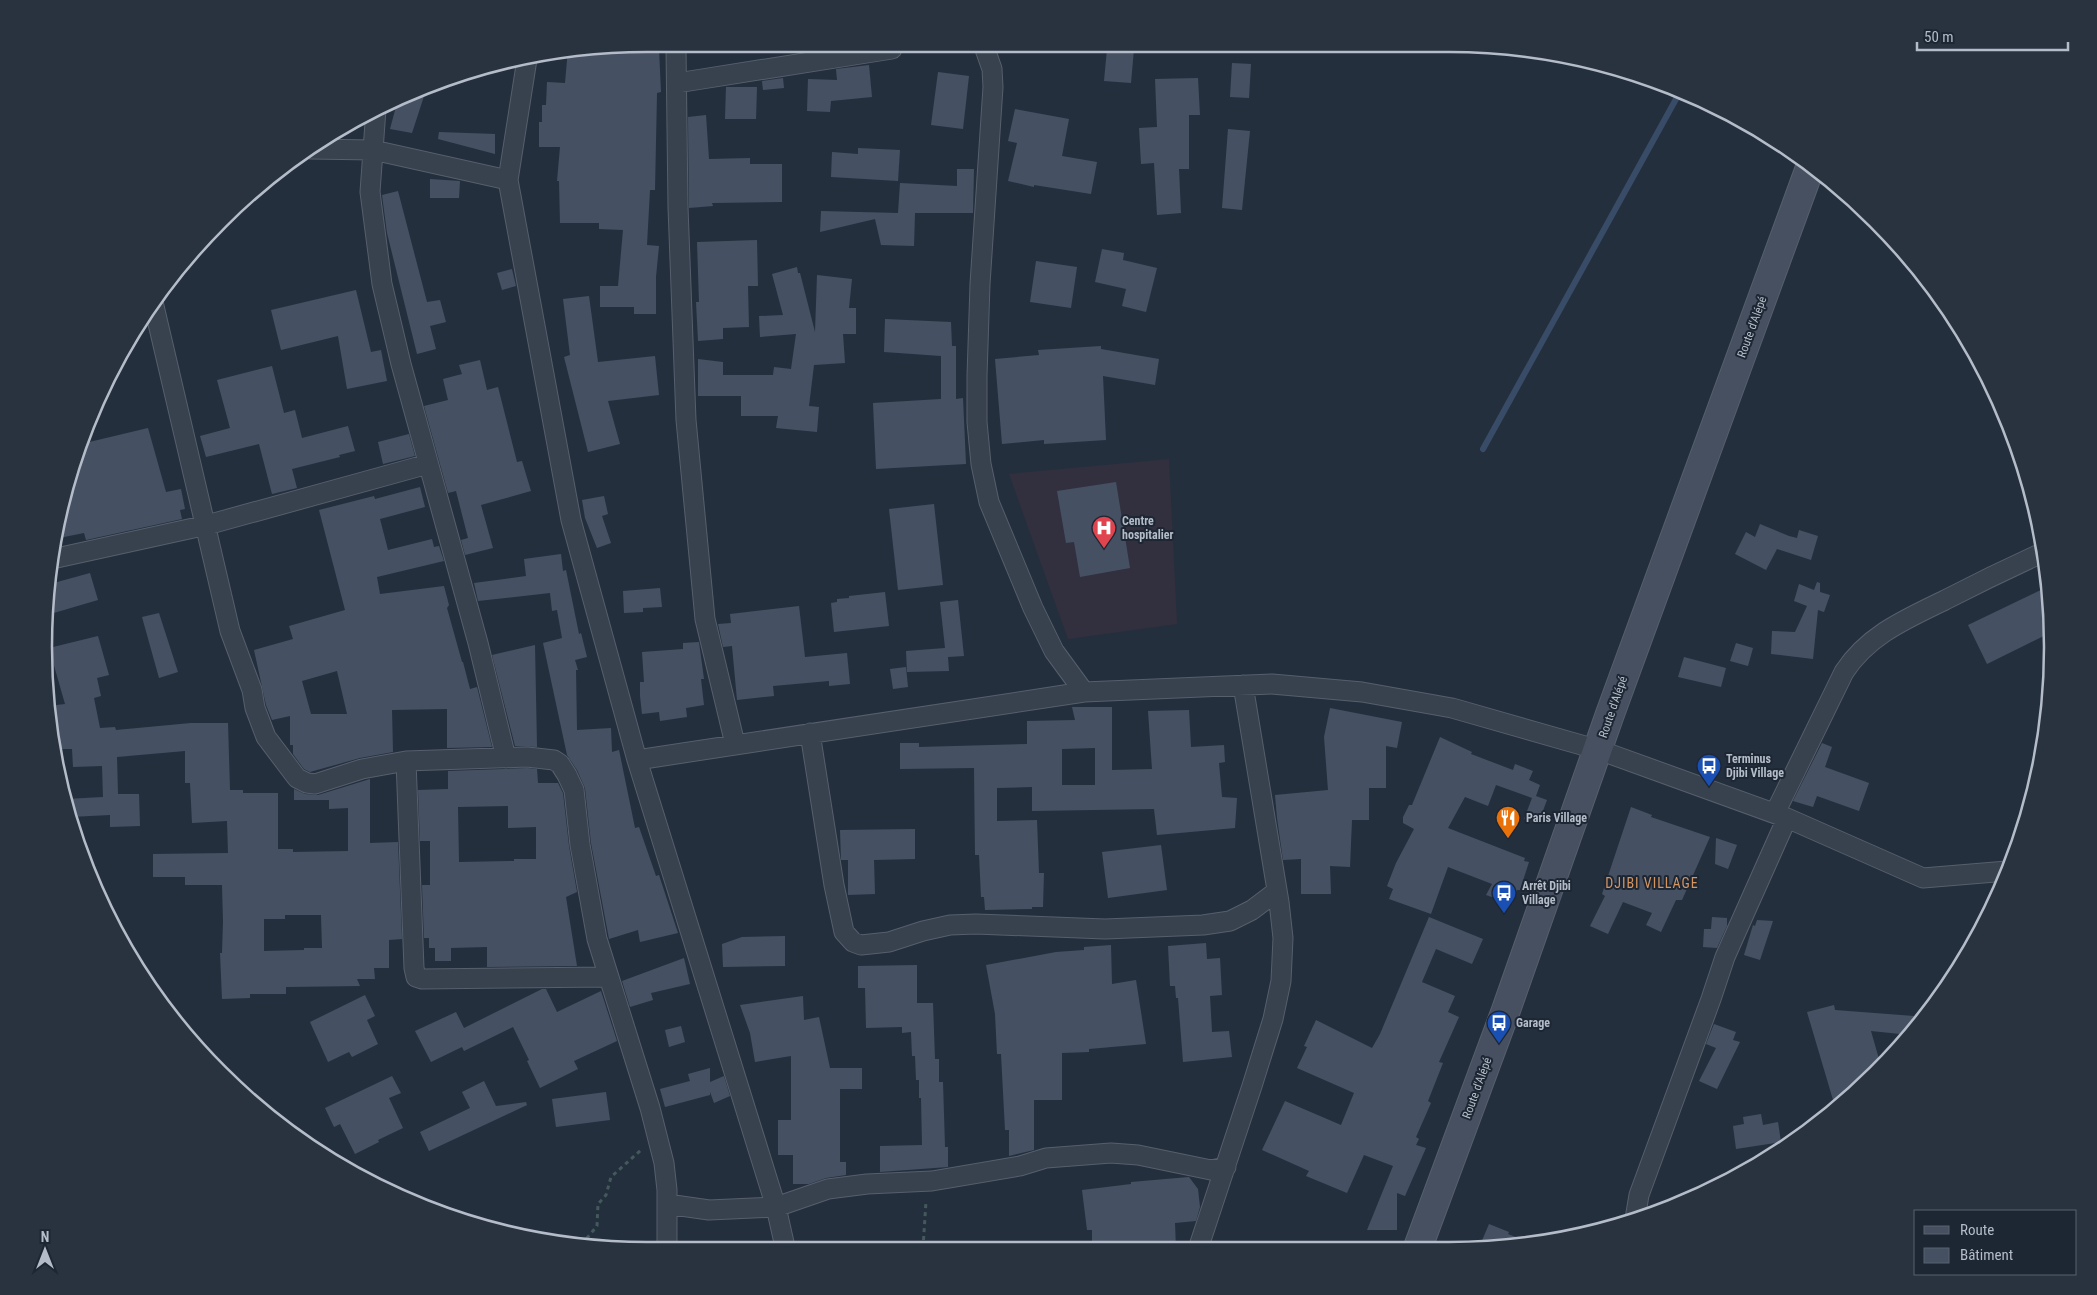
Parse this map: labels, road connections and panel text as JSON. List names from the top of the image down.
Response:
{
  "streets": {
    "main road": ["Route d'Alépé"]
  },
  "districts": ["DJIBI VILLAGE"],
  "places": {
    "hospital": ["Centre hospitalier"],
    "bus stop": ["Terminus Djibi Village", "Arrêt Djibi Village", "Garage"],
    "restaurant": ["Paris Village"]
  },
  "legend": ["Route", "Bâtiment"],
  "scale_bar": "50 m",
  "north": "top"
}
